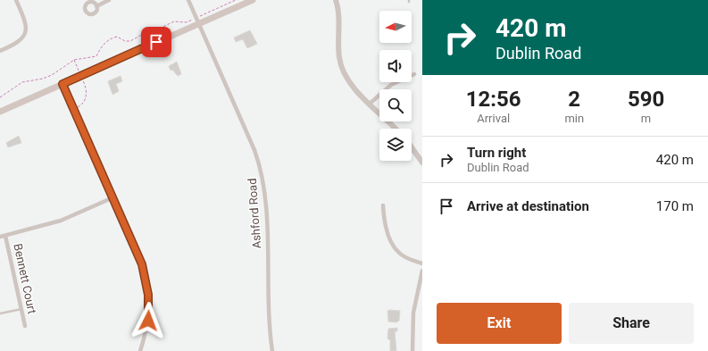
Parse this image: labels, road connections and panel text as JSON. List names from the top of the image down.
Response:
{
  "streets": {
    "street": ["Ashford Road", "Bennett Court"]
  },
  "north": "left",
  "page": {
    "turn": ["420 m", "Dublin Road"],
    "eta": [
      "12:56",
      "Arrival",
      "2",
      "min",
      "590",
      "m"
    ],
    "list": [
      {
        "name": "Turn right",
        "note": "Dublin Road",
        "value": "420 m"
      },
      {
        "name": "Arrive at destination",
        "value": "170 m"
      }
    ],
    "buttons": ["Exit", "Share"]
  }
}
